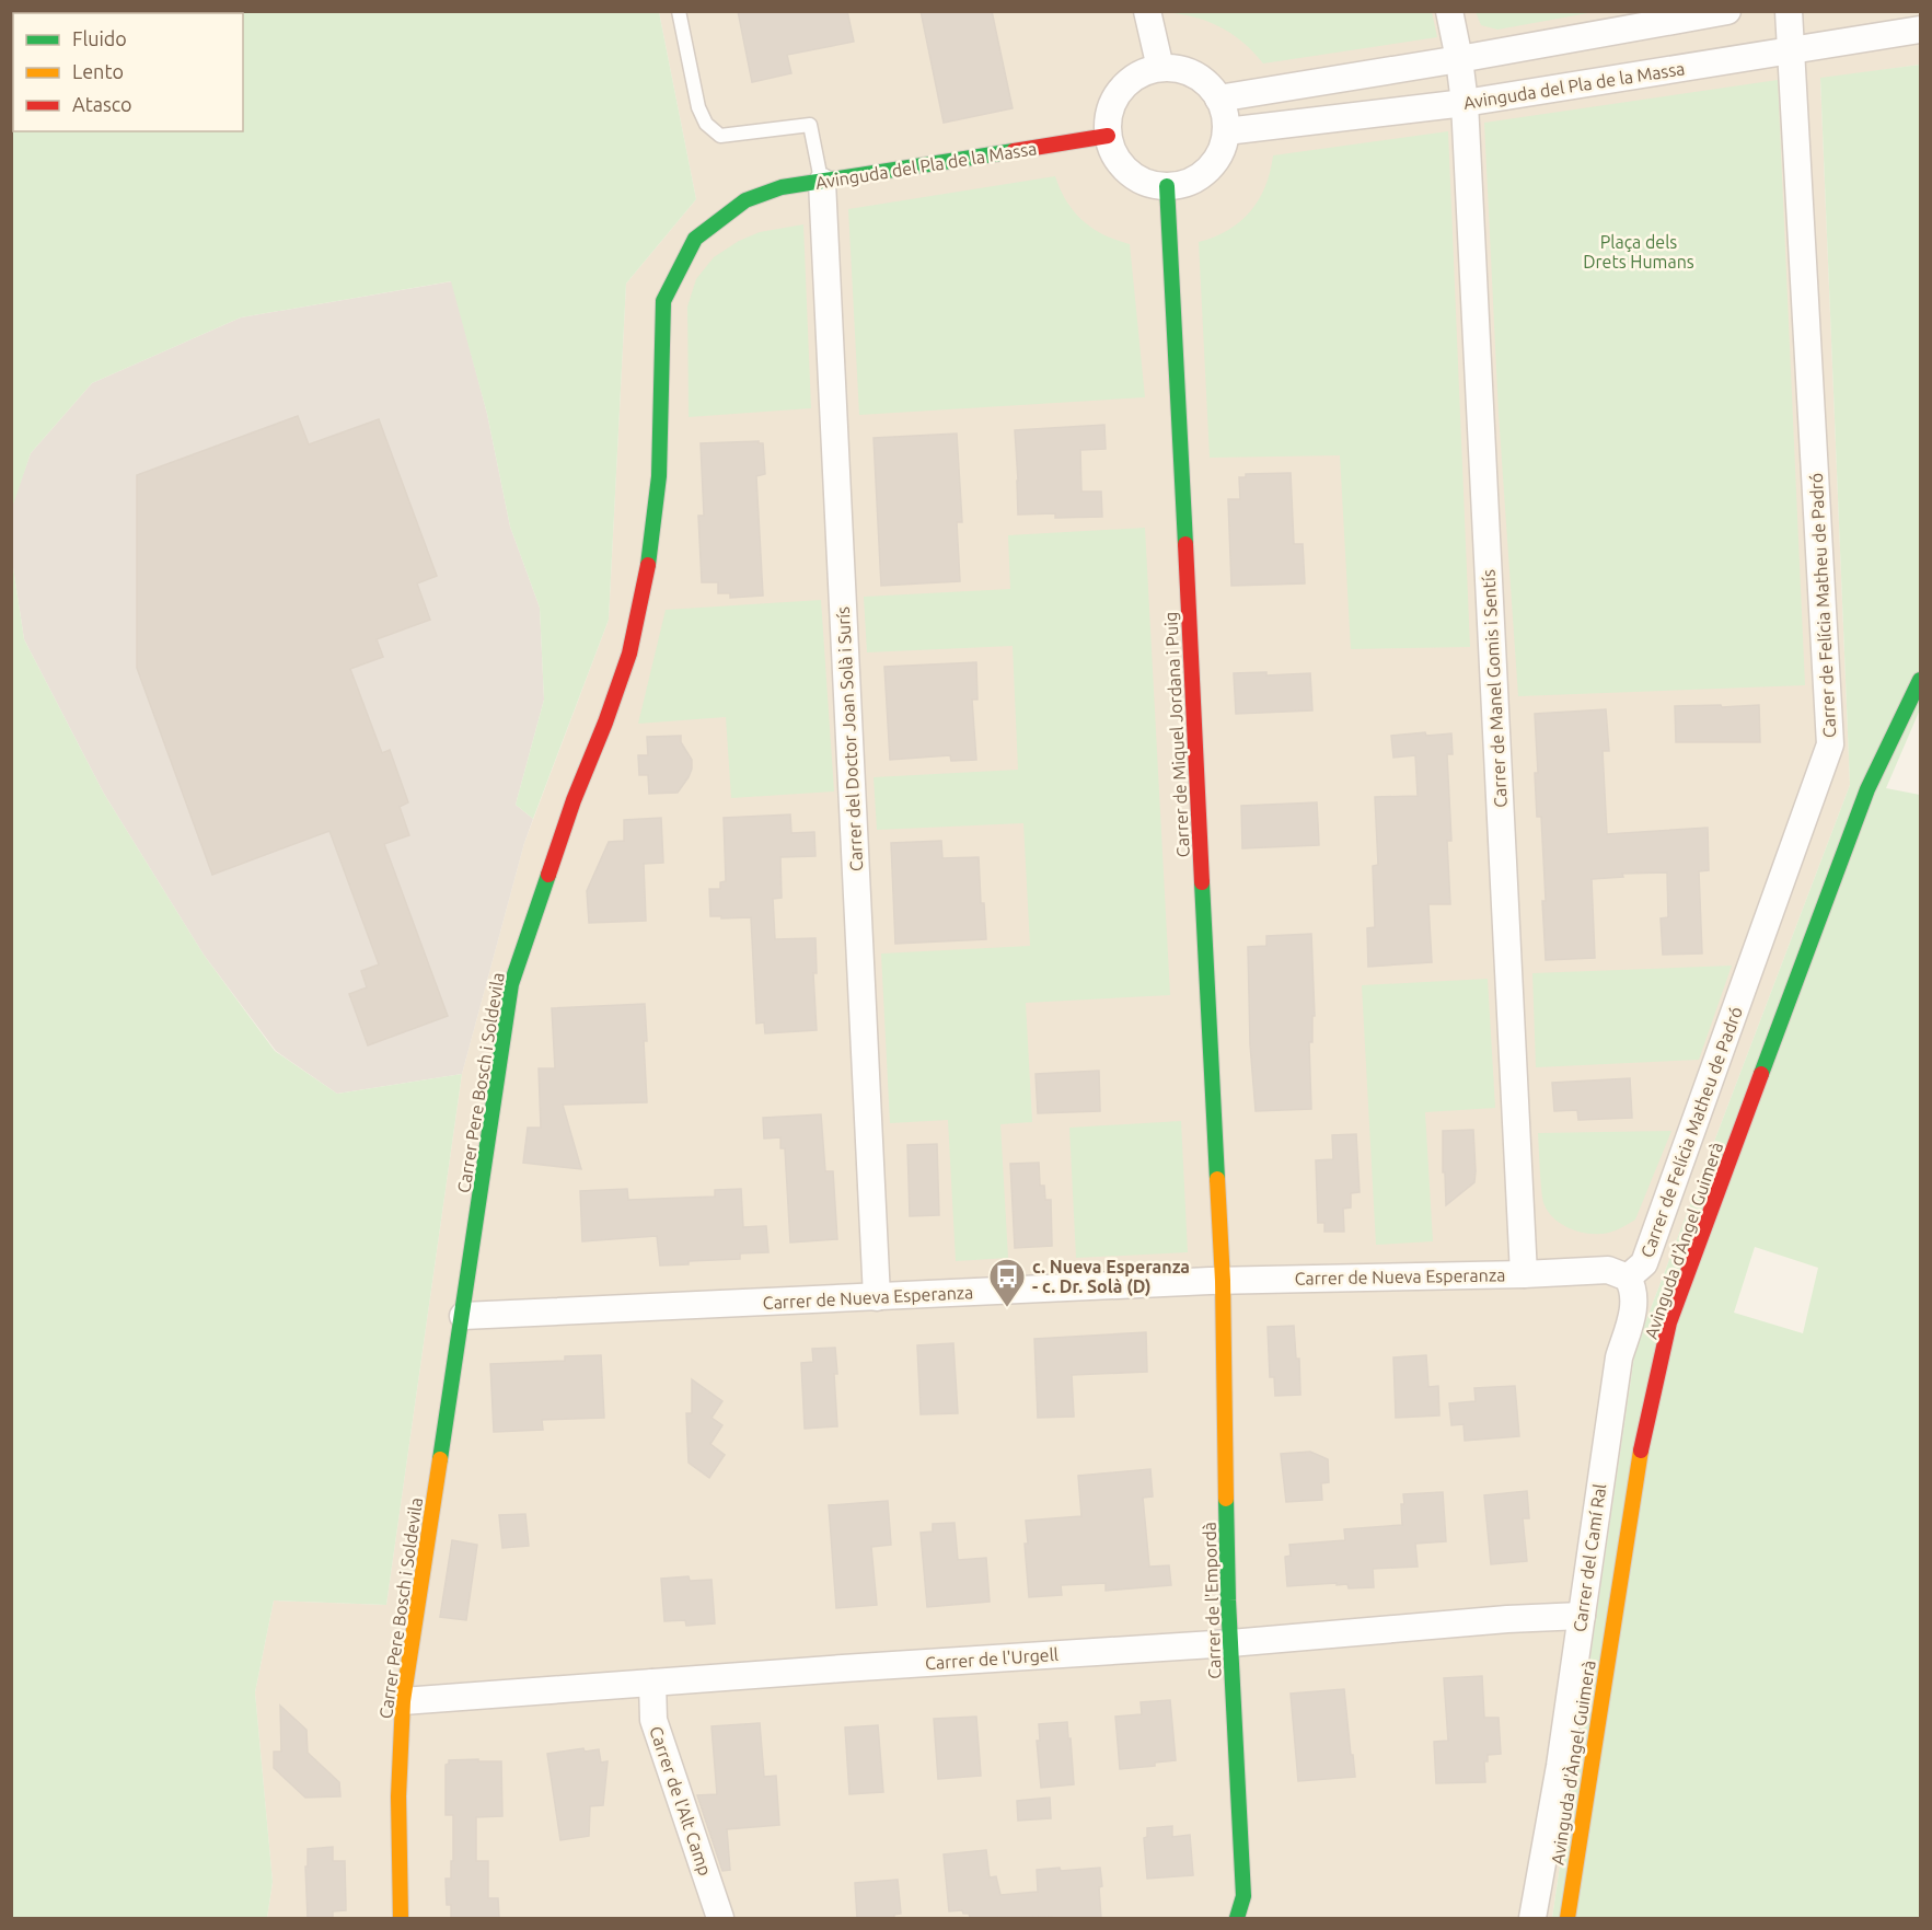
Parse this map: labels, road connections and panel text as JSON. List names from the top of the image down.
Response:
{
  "streets": {
    "street": [
      "Avinguda del Pla de la Massa",
      "Carrer de Felícia Matheu de Padró",
      "Carrer de Manel Gomis i Sentís",
      "Carrer de Miquel Jordana i Puig",
      "Carrer del Doctor Joan Solà i Surís",
      "Carrer Pere Bosch i Soldevila",
      "Avinguda d'Àngel Guimerà",
      "Carrer de Nueva Esperanza",
      "Carrer del Camí Ral",
      "Carrer de l'Empordà",
      "Carrer de l'Urgell",
      "Carrer de l'Alt Camp"
    ]
  },
  "crossings": [
    ["Avinguda del Pla de la Massa", "Carrer de Felícia Matheu de Padró"],
    ["Avinguda del Pla de la Massa", "Carrer de Manel Gomis i Sentís"],
    ["Avinguda del Pla de la Massa", "Carrer de Miquel Jordana i Puig"],
    ["Avinguda del Pla de la Massa", "Carrer del Doctor Joan Solà i Surís"],
    ["Avinguda del Pla de la Massa", "Carrer Pere Bosch i Soldevila"],
    ["Carrer de Felícia Matheu de Padró", "Carrer de Nueva Esperanza"],
    ["Carrer de Felícia Matheu de Padró", "Carrer del Camí Ral"],
    ["Carrer de Manel Gomis i Sentís", "Carrer de Nueva Esperanza"],
    ["Carrer de Miquel Jordana i Puig", "Carrer de Nueva Esperanza"],
    ["Carrer de Miquel Jordana i Puig", "Carrer de l'Empordà"],
    ["Carrer del Doctor Joan Solà i Surís", "Carrer de Nueva Esperanza"],
    ["Carrer Pere Bosch i Soldevila", "Carrer de Nueva Esperanza"],
    ["Carrer Pere Bosch i Soldevila", "Carrer de l'Urgell"],
    ["Carrer de Nueva Esperanza", "Carrer del Camí Ral"],
    ["Carrer de Nueva Esperanza", "Carrer de l'Empordà"],
    ["Carrer del Camí Ral", "Carrer de l'Urgell"],
    ["Carrer de l'Empordà", "Carrer de l'Urgell"],
    ["Carrer de l'Urgell", "Carrer de l'Alt Camp"]
  ],
  "parks": ["Plaça dels Drets Humans"],
  "places": {
    "bus stop": ["c. Nueva Esperanza - c. Dr. Solà (D)"]
  },
  "legend": ["Fluido", "Lento", "Atasco"]
}
